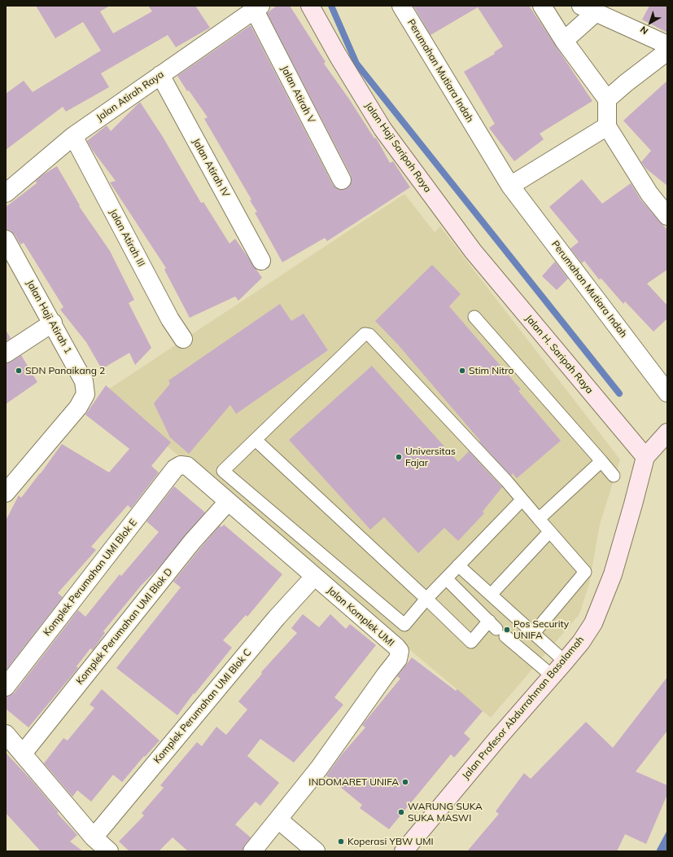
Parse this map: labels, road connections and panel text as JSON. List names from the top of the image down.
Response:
{
  "streets": {
    "main road": ["Jalan Haji Saripah Raya", "Jalan H. Saripah Raya", "Jalan Profesor Abdurrahman Basalamah"],
    "street": [
      "Perumahan Mutiara Indah",
      "Jalan Atirah V",
      "Jalan Atirah Raya",
      "Jalan Atirah IV",
      "Jalan Atirah III",
      "Jalan Haji Atirah 1",
      "Komplek Perumahan UMI Blok E",
      "Jalan Komplek UMI",
      "Komplek Perumahan UMI Blok D",
      "Komplek Perumahan UMI Blok C"
    ]
  },
  "crossings": [
    ["Jalan Atirah V", "Jalan Atirah Raya"],
    ["Jalan Atirah Raya", "Jalan Atirah IV"],
    ["Jalan Atirah Raya", "Jalan Atirah III"],
    ["Jalan Haji Saripah Raya", "Jalan H. Saripah Raya"],
    ["Jalan H. Saripah Raya", "Jalan Profesor Abdurrahman Basalamah"],
    ["Komplek Perumahan UMI Blok E", "Jalan Komplek UMI"],
    ["Jalan Komplek UMI", "Komplek Perumahan UMI Blok D"],
    ["Jalan Komplek UMI", "Komplek Perumahan UMI Blok C"]
  ],
  "places": [
    "SDN Panaikang 2",
    "Stim Nitro",
    "Universitas Fajar",
    "Pos Security UNIFA",
    "INDOMARET UNIFA",
    "WARUNG SUKA SUKA MASWI",
    "Koperasi YBW UMI"
  ],
  "north": "bottom left"
}
